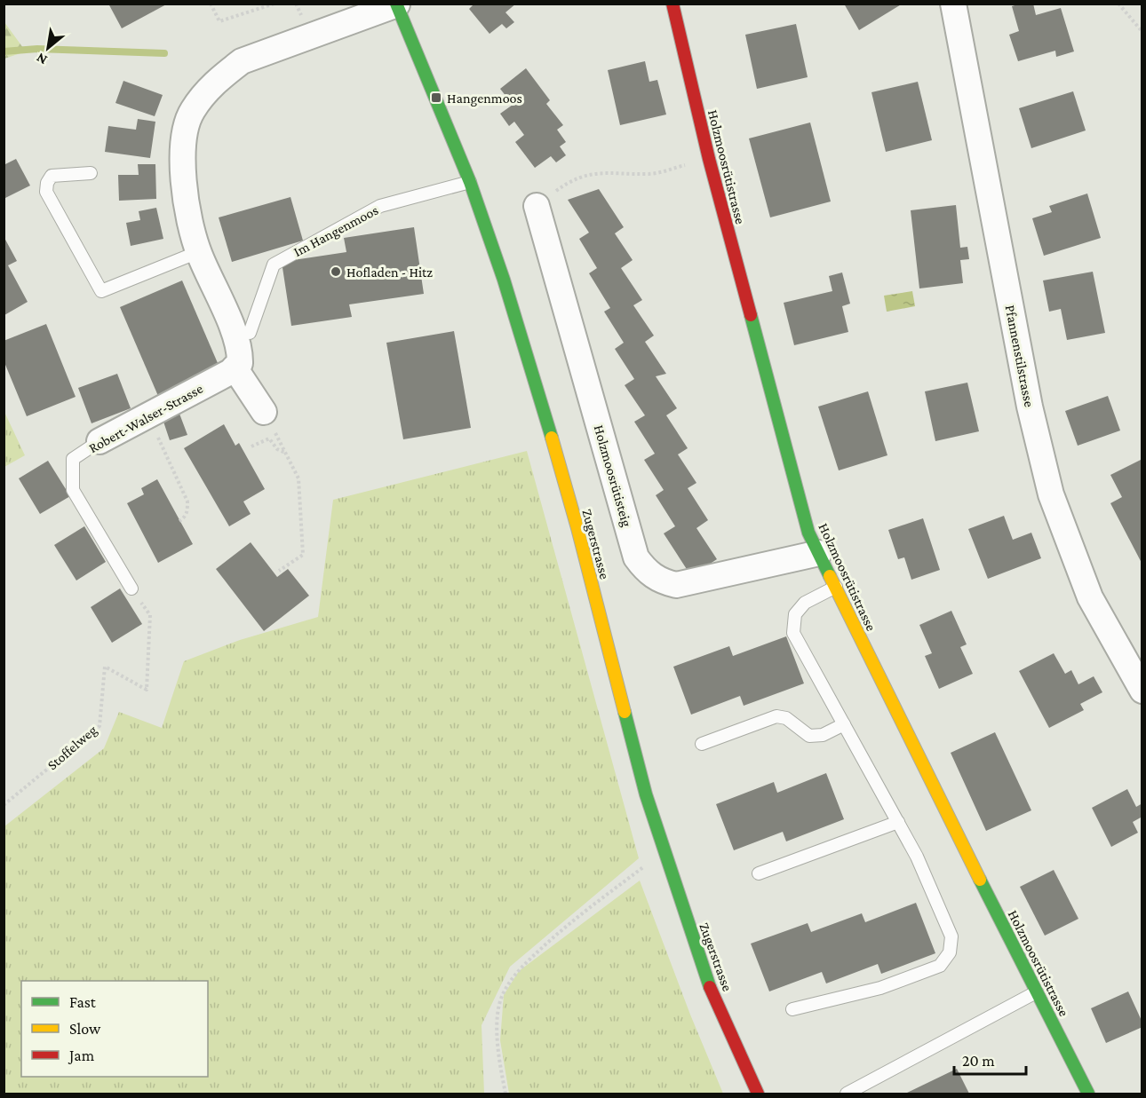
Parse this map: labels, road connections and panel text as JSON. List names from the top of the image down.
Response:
{
  "streets": {
    "street": [
      "Holzmoosrütistrasse",
      "Pfannenstilstrasse",
      "Robert-Walser-Strasse",
      "Holzmoosrütisteig",
      "Zugerstrasse"
    ],
    "lane": ["Im Hangenmoos"],
    "path": ["Stoffelweg"]
  },
  "crossings": [
    ["Holzmoosrütistrasse", "Holzmoosrütisteig"],
    ["Im Hangenmoos", "Zugerstrasse"],
    ["Robert-Walser-Strasse", "Stoffelweg"]
  ],
  "places": {
    "transit": ["Hangenmoos"],
    "other": ["Hofladen - Hitz"]
  },
  "legend": ["Fast", "Slow", "Jam"],
  "scale_bar": "20 m",
  "north": "bottom left"
}
